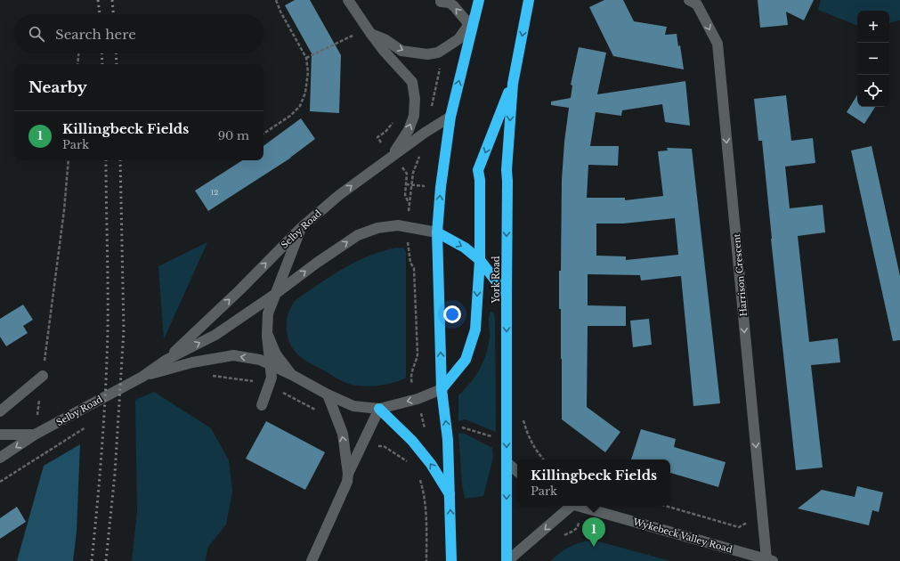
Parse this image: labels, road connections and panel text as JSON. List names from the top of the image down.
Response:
{
  "streets": {
    "highway": ["York Road"],
    "main road": ["Selby Road", "Harrison Crescent", "Wykebeck Valley Road"]
  },
  "crossings": [
    ["Harrison Crescent", "Wykebeck Valley Road"],
    ["York Road", "Wykebeck Valley Road"]
  ],
  "one_way": ["Harrison Crescent"],
  "house_numbers": ["12"],
  "page": {
    "map_buttons": ["+", "−"],
    "search": "Search here",
    "heading": "Nearby",
    "list": [
      {
        "mark": "1",
        "name": "Killingbeck Fields",
        "note": "Park",
        "value": "90 m"
      }
    ],
    "popup": ["Killingbeck Fields", "Park"],
    "pins": "1"
  }
}
